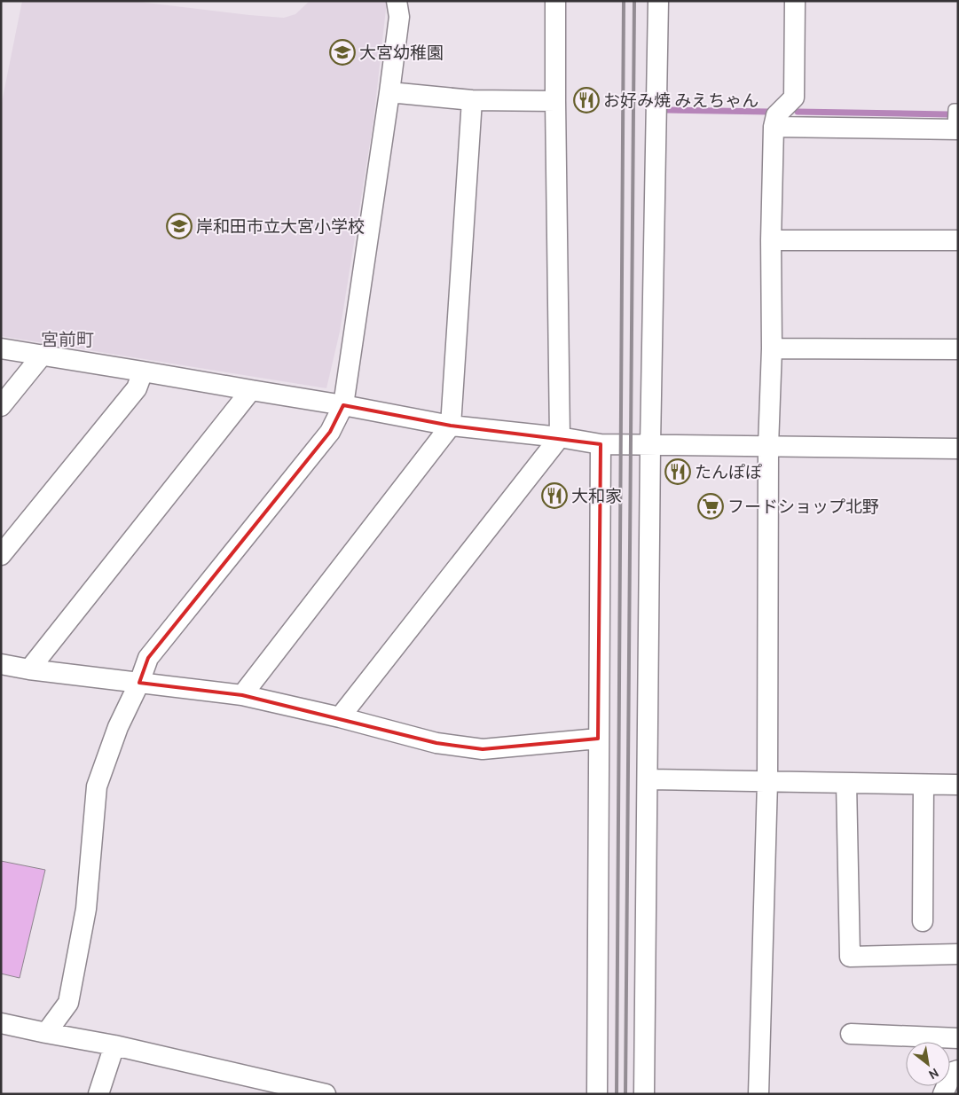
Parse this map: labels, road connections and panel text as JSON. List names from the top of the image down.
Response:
{
  "districts": ["宮前町"],
  "places": {
    "school or university": ["大宮幼稚園", "岸和田市立大宮小学校"],
    "restaurant": ["お好み焼 みえちゃん", "たんぽぽ", "大和家"],
    "supermarket": ["フードショップ北野"]
  },
  "north": "bottom right"
}
